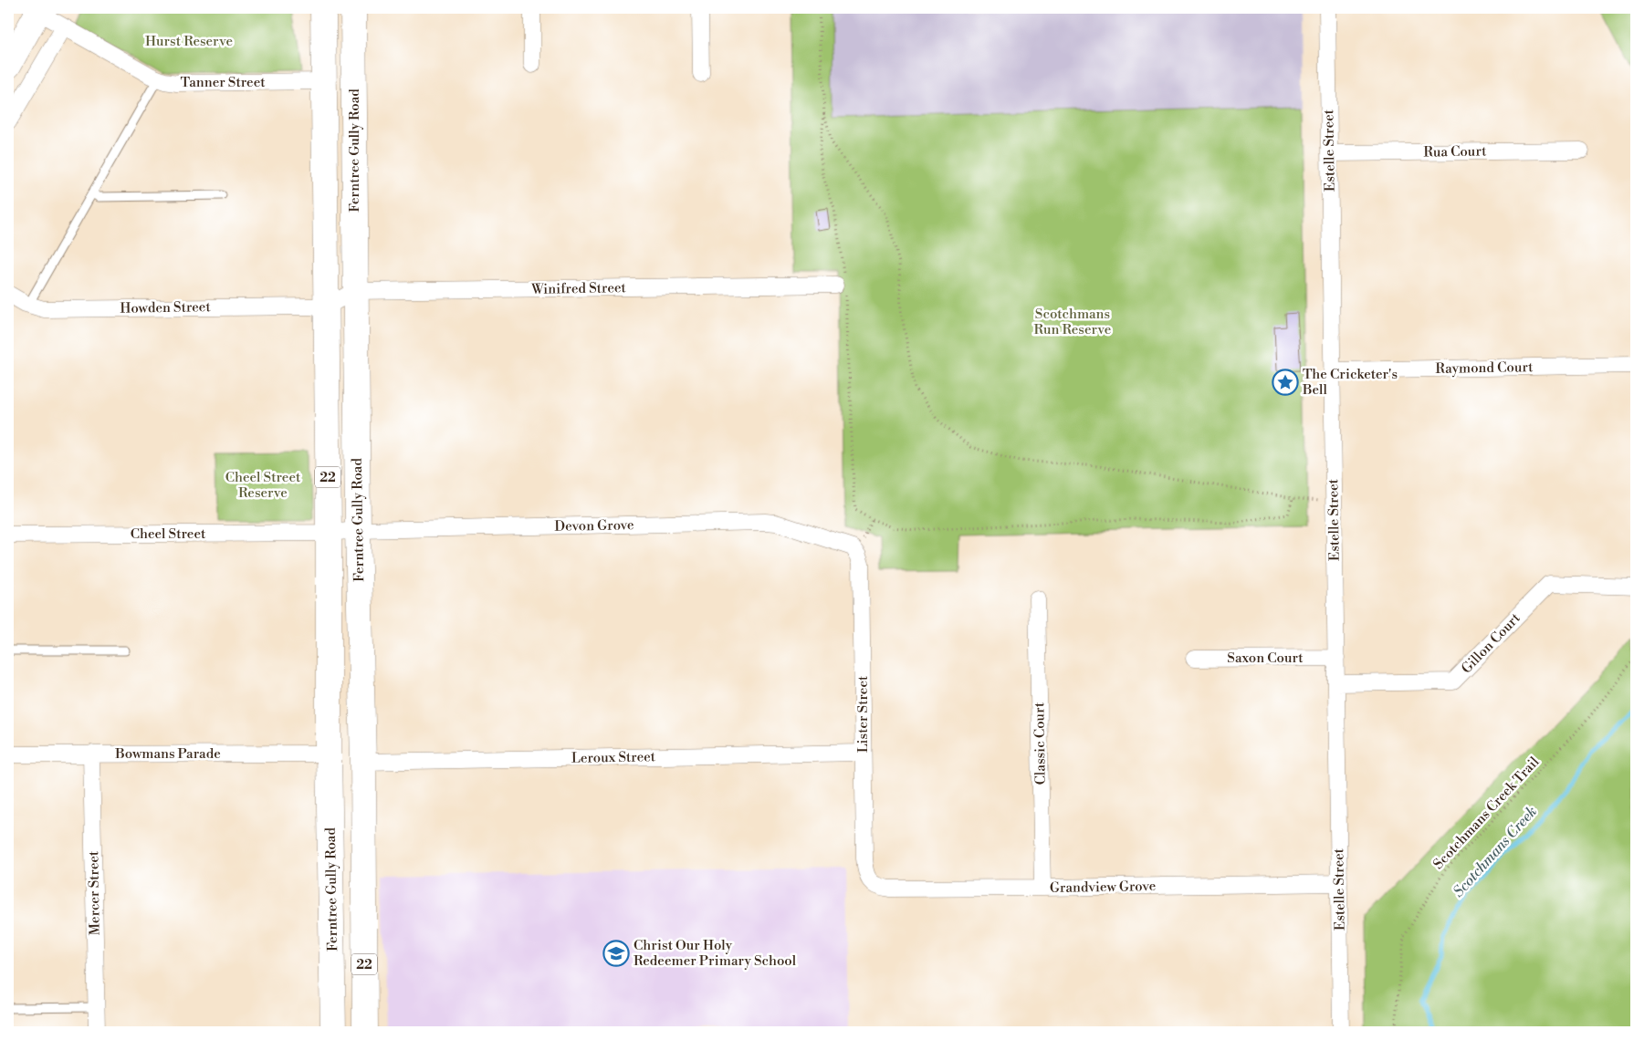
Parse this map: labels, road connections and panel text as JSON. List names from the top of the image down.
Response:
{
  "streets": {
    "main road": ["Ferntree Gully Road", "22"],
    "street": [
      "Tanner Street",
      "Estelle Street",
      "Rua Court",
      "Winifred Street",
      "Howden Street",
      "Raymond Court",
      "Devon Grove",
      "Cheel Street",
      "Gillon Court",
      "Saxon Court",
      "Lister Street",
      "Classic Court",
      "Bowmans Parade",
      "Leroux Street",
      "Grandview Grove",
      "Mercer Street"
    ],
    "path": ["Scotchmans Creek Trail"]
  },
  "crossings": [
    ["Tanner Street", "Ferntree Gully Road"],
    ["Ferntree Gully Road", "Winifred Street"],
    ["Ferntree Gully Road", "Howden Street"],
    ["Ferntree Gully Road", "Devon Grove"],
    ["Ferntree Gully Road", "Cheel Street"],
    ["Ferntree Gully Road", "Bowmans Parade"],
    ["Ferntree Gully Road", "Leroux Street"],
    ["Estelle Street", "Rua Court"],
    ["Estelle Street", "Raymond Court"],
    ["Estelle Street", "Gillon Court"],
    ["Estelle Street", "Saxon Court"],
    ["Estelle Street", "Grandview Grove"],
    ["Winifred Street", "Howden Street"],
    ["Devon Grove", "Cheel Street"],
    ["Devon Grove", "Lister Street"],
    ["Lister Street", "Leroux Street"],
    ["Lister Street", "Grandview Grove"],
    ["Classic Court", "Grandview Grove"],
    ["Bowmans Parade", "Mercer Street"]
  ],
  "water": ["Scotchmans Creek"],
  "parks": ["Hurst Reserve", "Scotchmans Run Reserve", "Cheel Street Reserve"],
  "places": {
    "place": ["The Cricketer's Bell"],
    "school or university": ["Christ Our Holy Redeemer Primary School"]
  }
}
